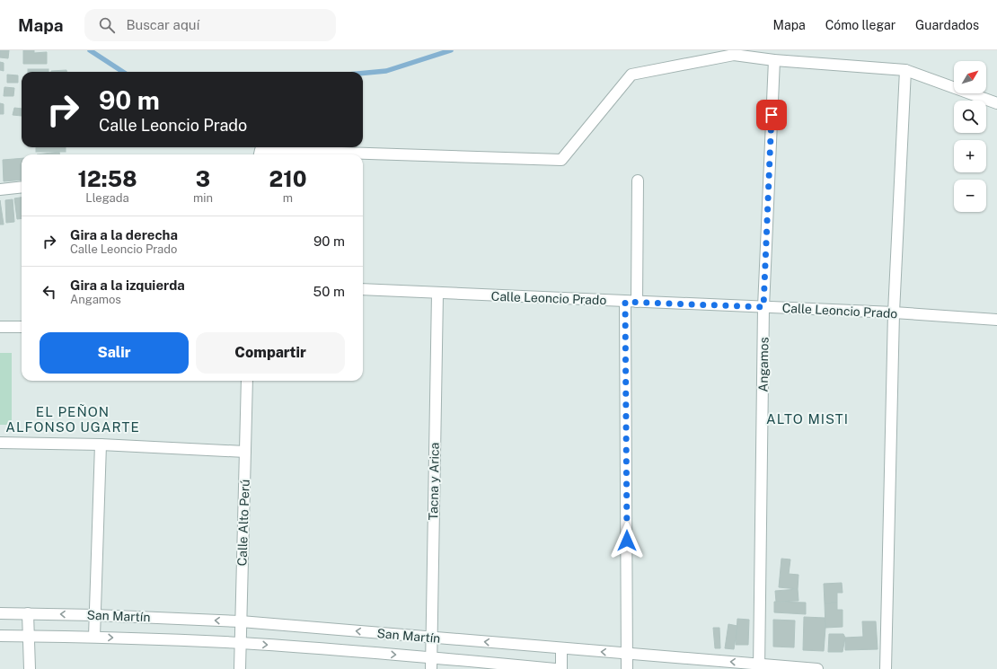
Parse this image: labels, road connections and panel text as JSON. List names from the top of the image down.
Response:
{
  "streets": {
    "street": [
      "Calle Leoncio Prado",
      "Angamos",
      "Tacna y Arica",
      "Calle Alto Perú",
      "San Martín"
    ]
  },
  "crossings": [
    ["Calle Leoncio Prado", "Angamos"],
    ["Calle Leoncio Prado", "Tacna y Arica"],
    ["Angamos", "San Martín"],
    ["Tacna y Arica", "San Martín"],
    ["Calle Alto Perú", "San Martín"]
  ],
  "districts": ["EL PEÑON ALFONSO UGARTE", "ALTO MISTI"],
  "north": "top right",
  "page": {
    "header": "Mapa",
    "search": "Buscar aquí",
    "nav": ["Mapa", "Cómo llegar", "Guardados"],
    "map_buttons": ["+", "−"],
    "turn": ["90 m", "Calle Leoncio Prado"],
    "eta": [
      "12:58",
      "Llegada",
      "3",
      "min",
      "210",
      "m"
    ],
    "list": [
      {
        "name": "Gira a la derecha",
        "note": "Calle Leoncio Prado",
        "value": "90 m"
      },
      {
        "name": "Gira a la izquierda",
        "note": "Angamos",
        "value": "50 m"
      }
    ],
    "buttons": ["Salir", "Compartir"]
  }
}
